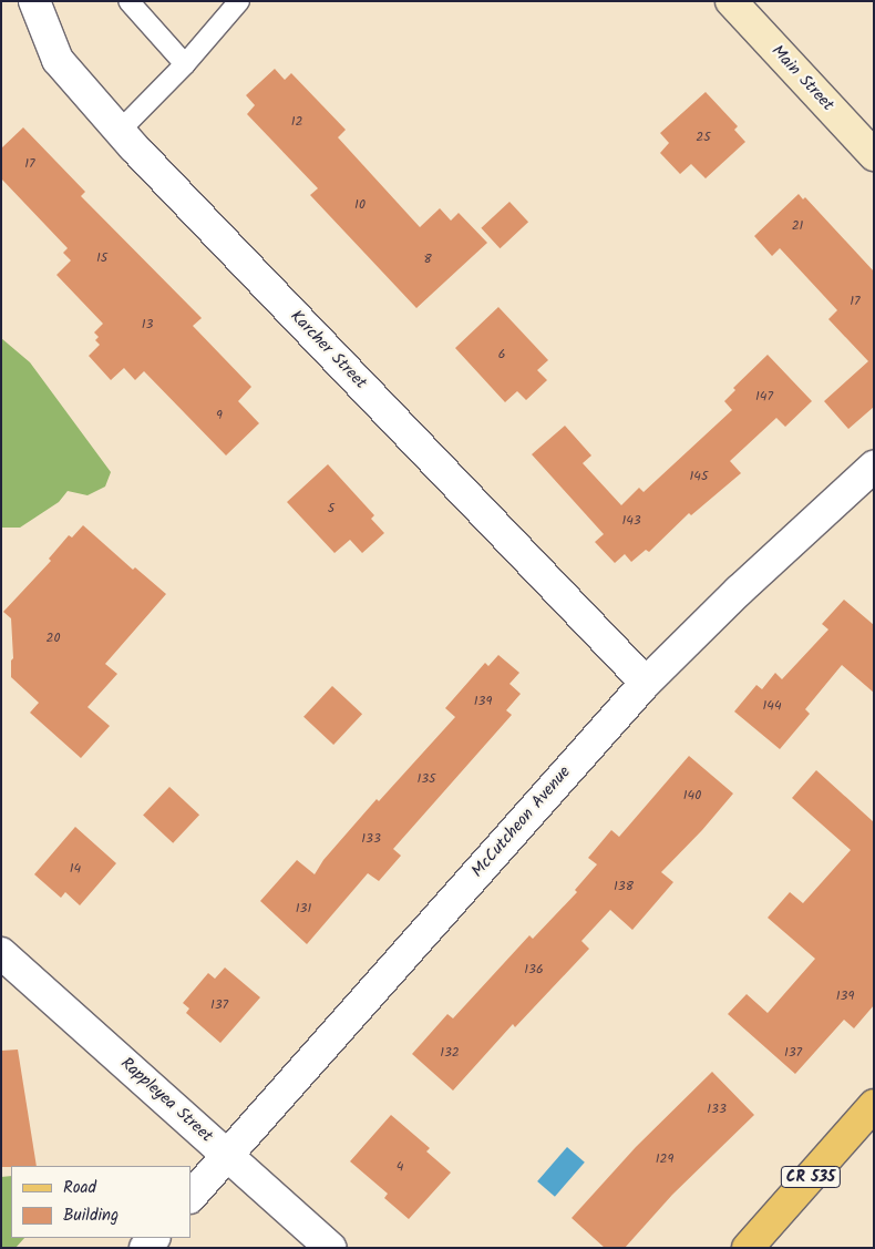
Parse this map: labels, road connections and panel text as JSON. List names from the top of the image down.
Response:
{
  "streets": {
    "main road": ["Main Street", "CR 535"],
    "street": ["Karcher Street", "McCutcheon Avenue", "Rappleyea Street"]
  },
  "crossings": [
    ["Karcher Street", "McCutcheon Avenue"],
    ["McCutcheon Avenue", "Rappleyea Street"]
  ],
  "house_numbers": [
    "12",
    "25",
    "17",
    "10",
    "21",
    "15",
    "8",
    "17",
    "13",
    "6",
    "147",
    "9",
    "145",
    "5",
    "143",
    "20",
    "139",
    "144",
    "135",
    "140",
    "133",
    "14",
    "138",
    "131",
    "136",
    "139",
    "137",
    "132",
    "137",
    "133",
    "129",
    "4"
  ],
  "legend": ["Road", "Building"]
}
